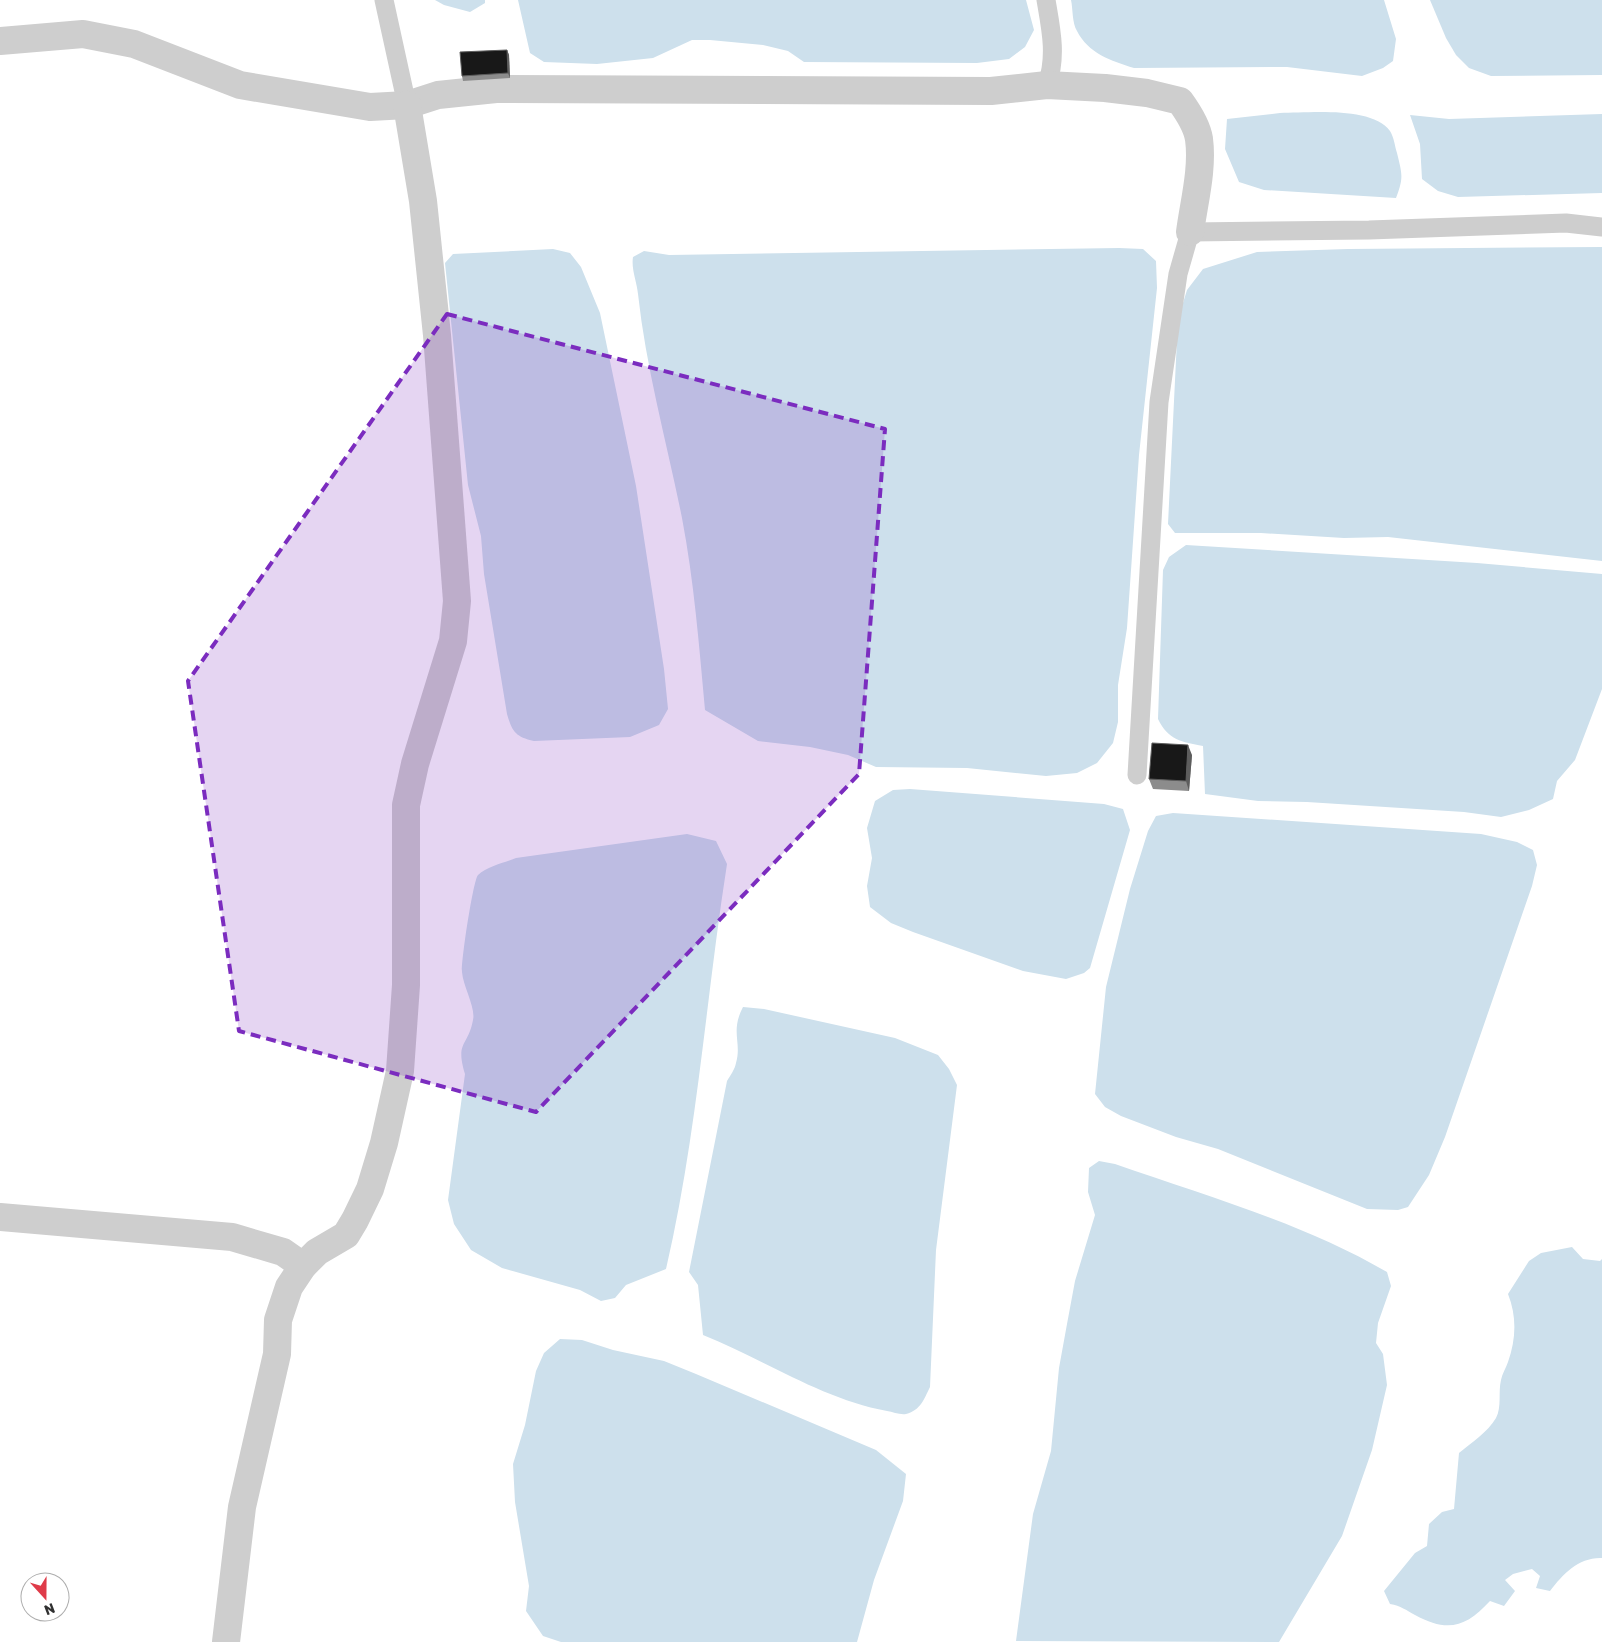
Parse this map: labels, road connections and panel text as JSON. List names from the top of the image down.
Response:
{
  "north": "bottom"
}
